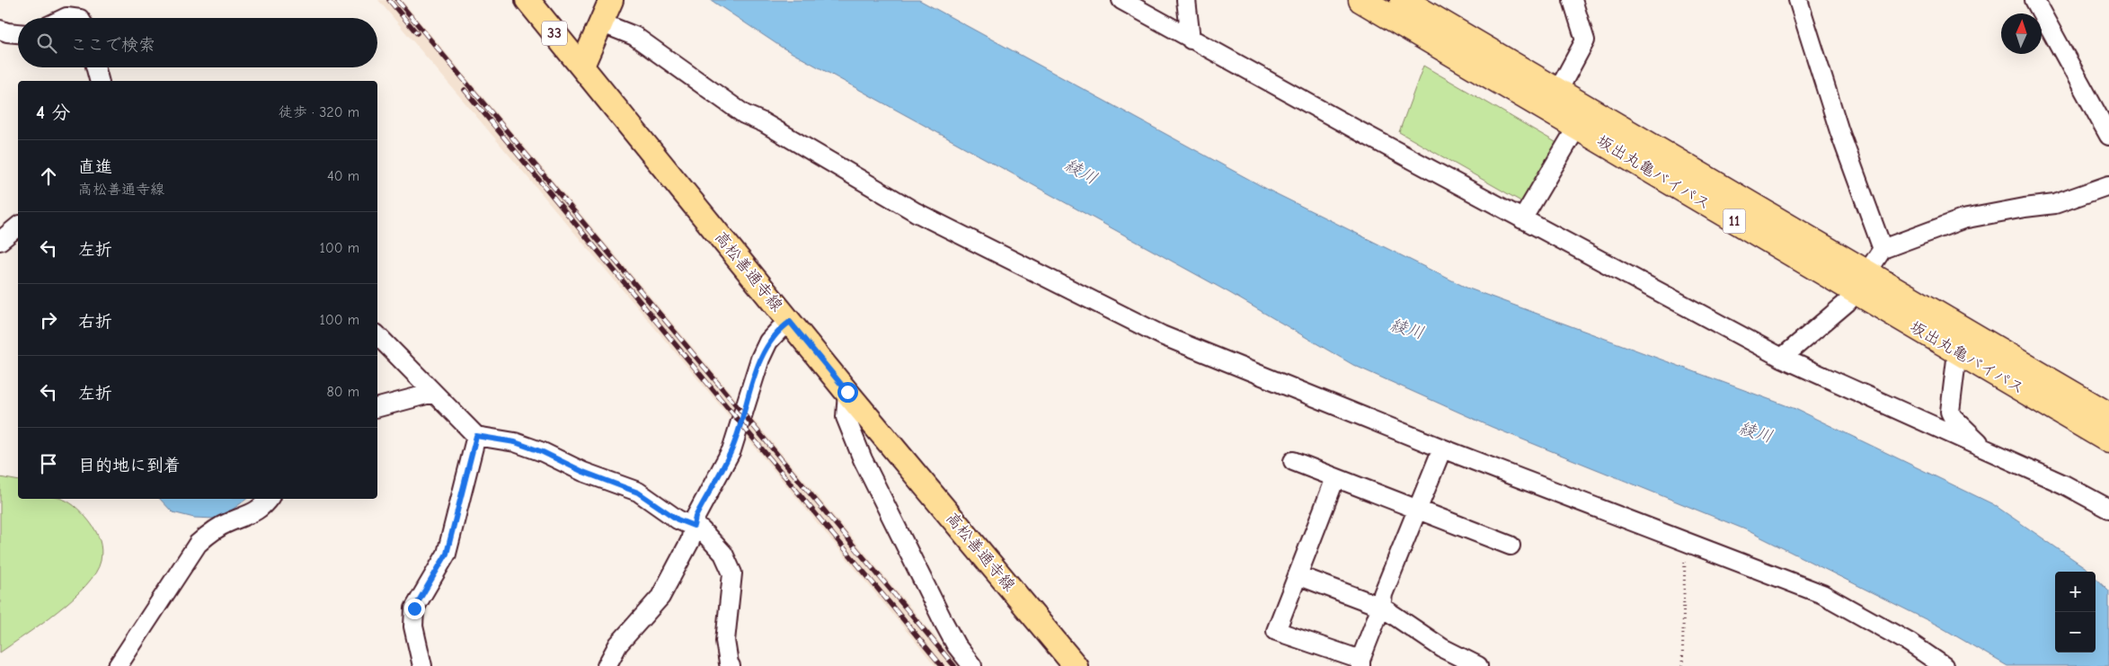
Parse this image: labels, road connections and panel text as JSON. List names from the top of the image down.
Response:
{
  "streets": {
    "highway": ["坂出丸亀バイパス", "11"],
    "main road": ["33", "高松善通寺線"]
  },
  "water": ["綾川"],
  "north": "top",
  "page": {
    "search": "ここで検索",
    "heading": ["4 分", "徒歩 · 320 m"],
    "list": [
      ["直進", "高松善通寺線", "40 m"],
      ["左折", "100 m"],
      ["右折", "100 m"],
      ["左折", "80 m"],
      "目的地に到着"
    ],
    "map_buttons": ["+", "−"]
  }
}
